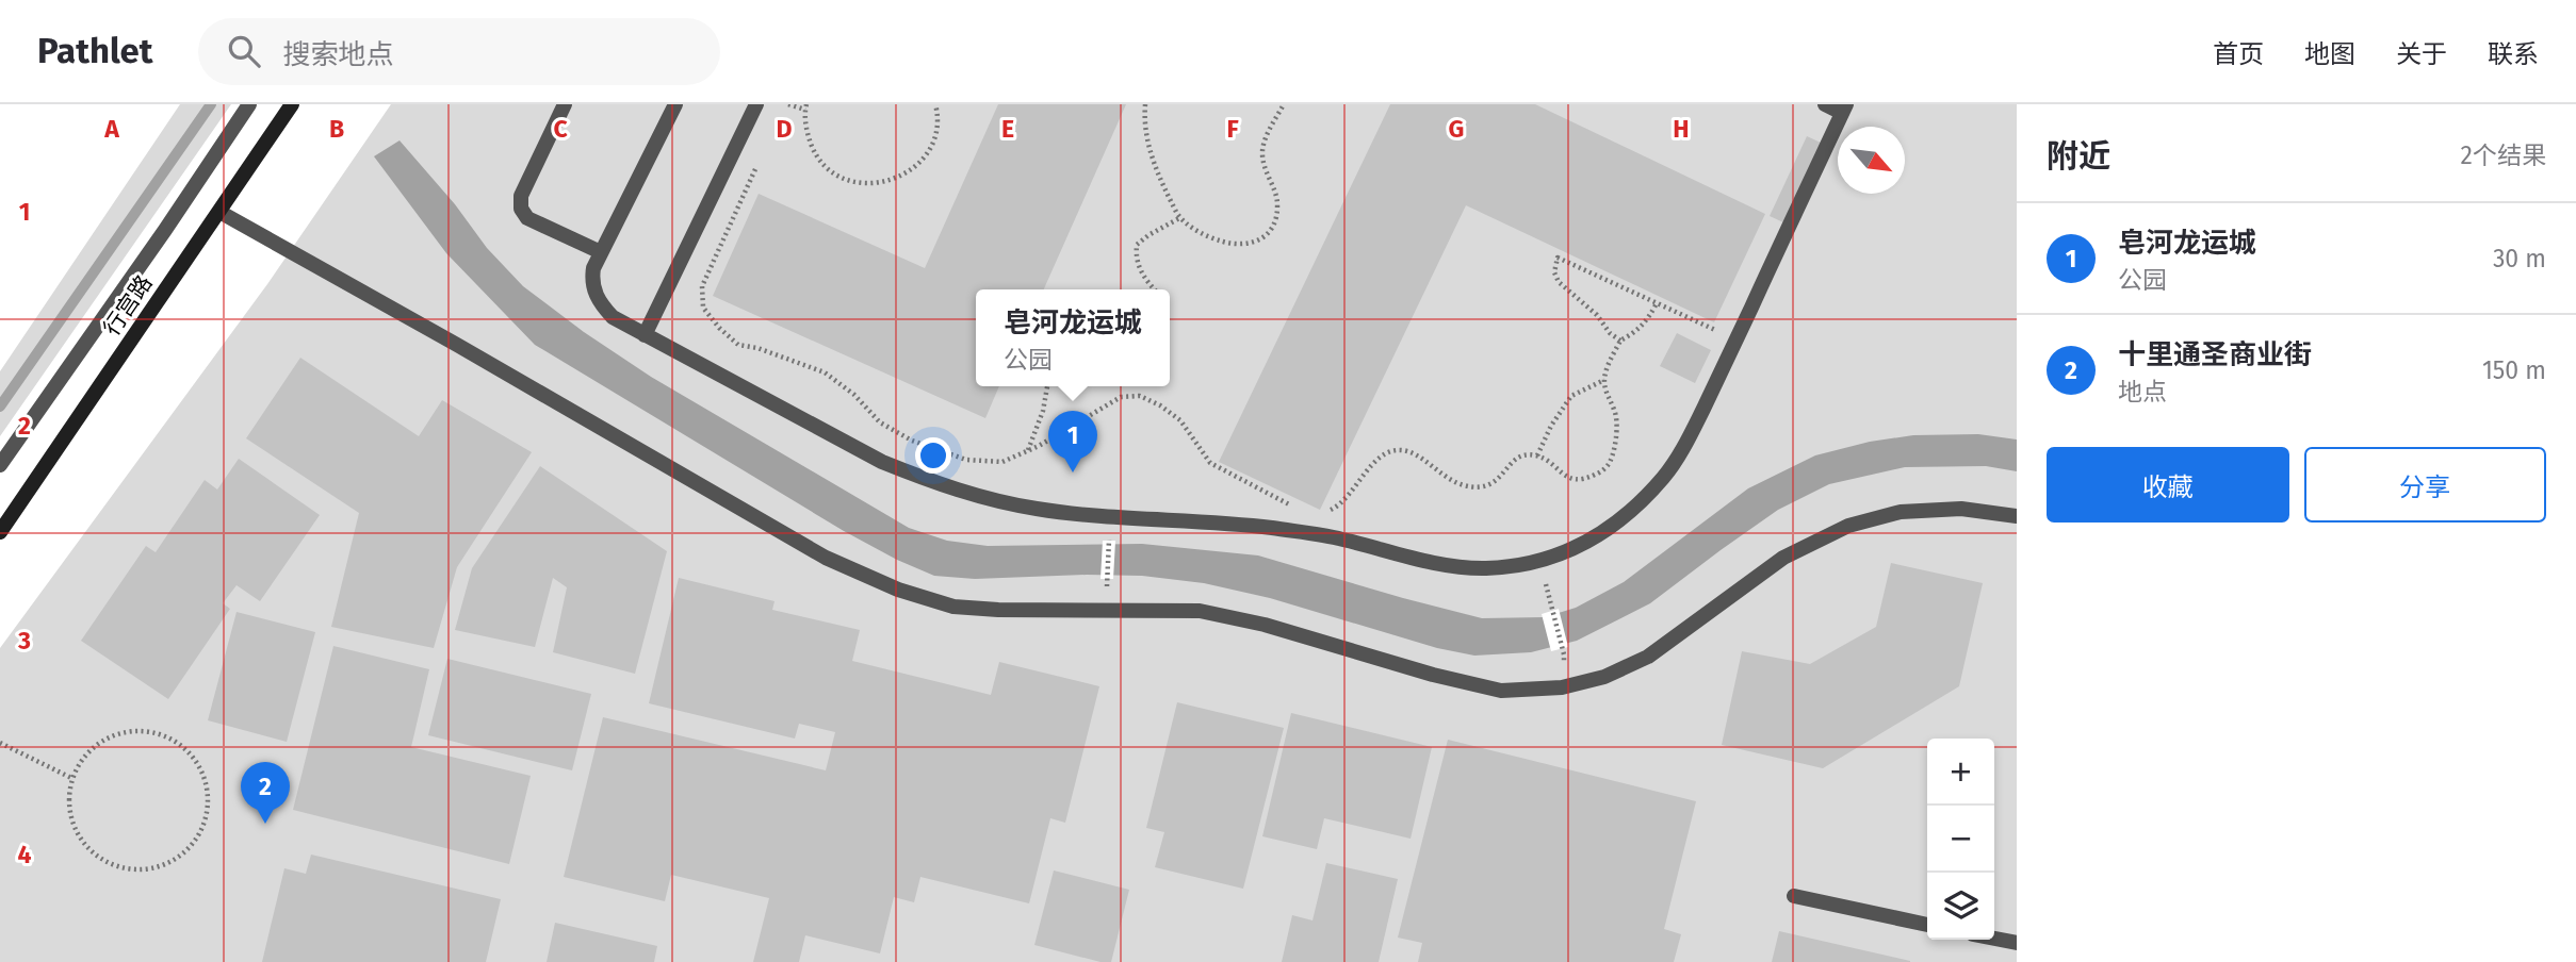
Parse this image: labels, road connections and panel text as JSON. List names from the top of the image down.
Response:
{
  "streets": {
    "main road": ["行宫路"]
  },
  "north": "bottom right",
  "page": {
    "header": "Pathlet",
    "search": "搜索地点",
    "nav": [
      "首页",
      "地图",
      "关于",
      "联系"
    ],
    "heading": ["附近", "2个结果"],
    "list": [
      {
        "mark": "1",
        "name": "皂河龙运城",
        "note": "公园",
        "value": "30 m"
      },
      {
        "mark": "2",
        "name": "十里通圣商业街",
        "note": "地点",
        "value": "150 m"
      }
    ],
    "popup": ["皂河龙运城", "公园"],
    "pins": ["1", "2"],
    "buttons": ["收藏", "分享"],
    "map_buttons": ["+", "−"]
  },
  "grid": {
    "columns": [
      "A",
      "B",
      "C",
      "D",
      "E",
      "F",
      "G",
      "H"
    ],
    "rows": [
      "1",
      "2",
      "3",
      "4"
    ]
  }
}
